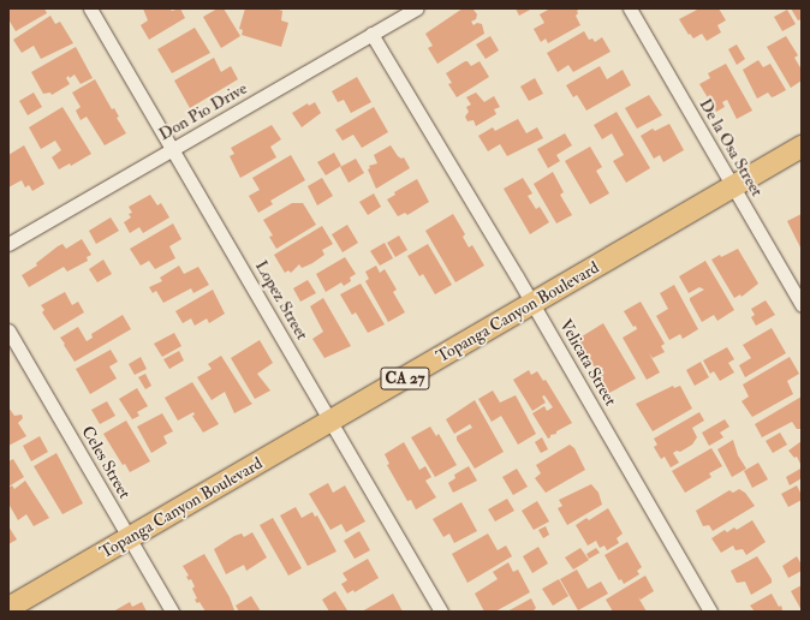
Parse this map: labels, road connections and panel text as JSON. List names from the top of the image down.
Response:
{
  "streets": {
    "main road": ["Topanga Canyon Boulevard", "CA 27"],
    "street": [
      "Don Pio Drive",
      "De la Osa Street",
      "Lopez Street",
      "Velicata Street",
      "Celes Street"
    ]
  },
  "crossings": [
    ["Don Pio Drive", "Lopez Street"],
    ["Don Pio Drive", "Velicata Street"],
    ["De la Osa Street", "Topanga Canyon Boulevard"],
    ["Lopez Street", "Topanga Canyon Boulevard"],
    ["Topanga Canyon Boulevard", "Velicata Street"],
    ["Topanga Canyon Boulevard", "Celes Street"]
  ]
}
